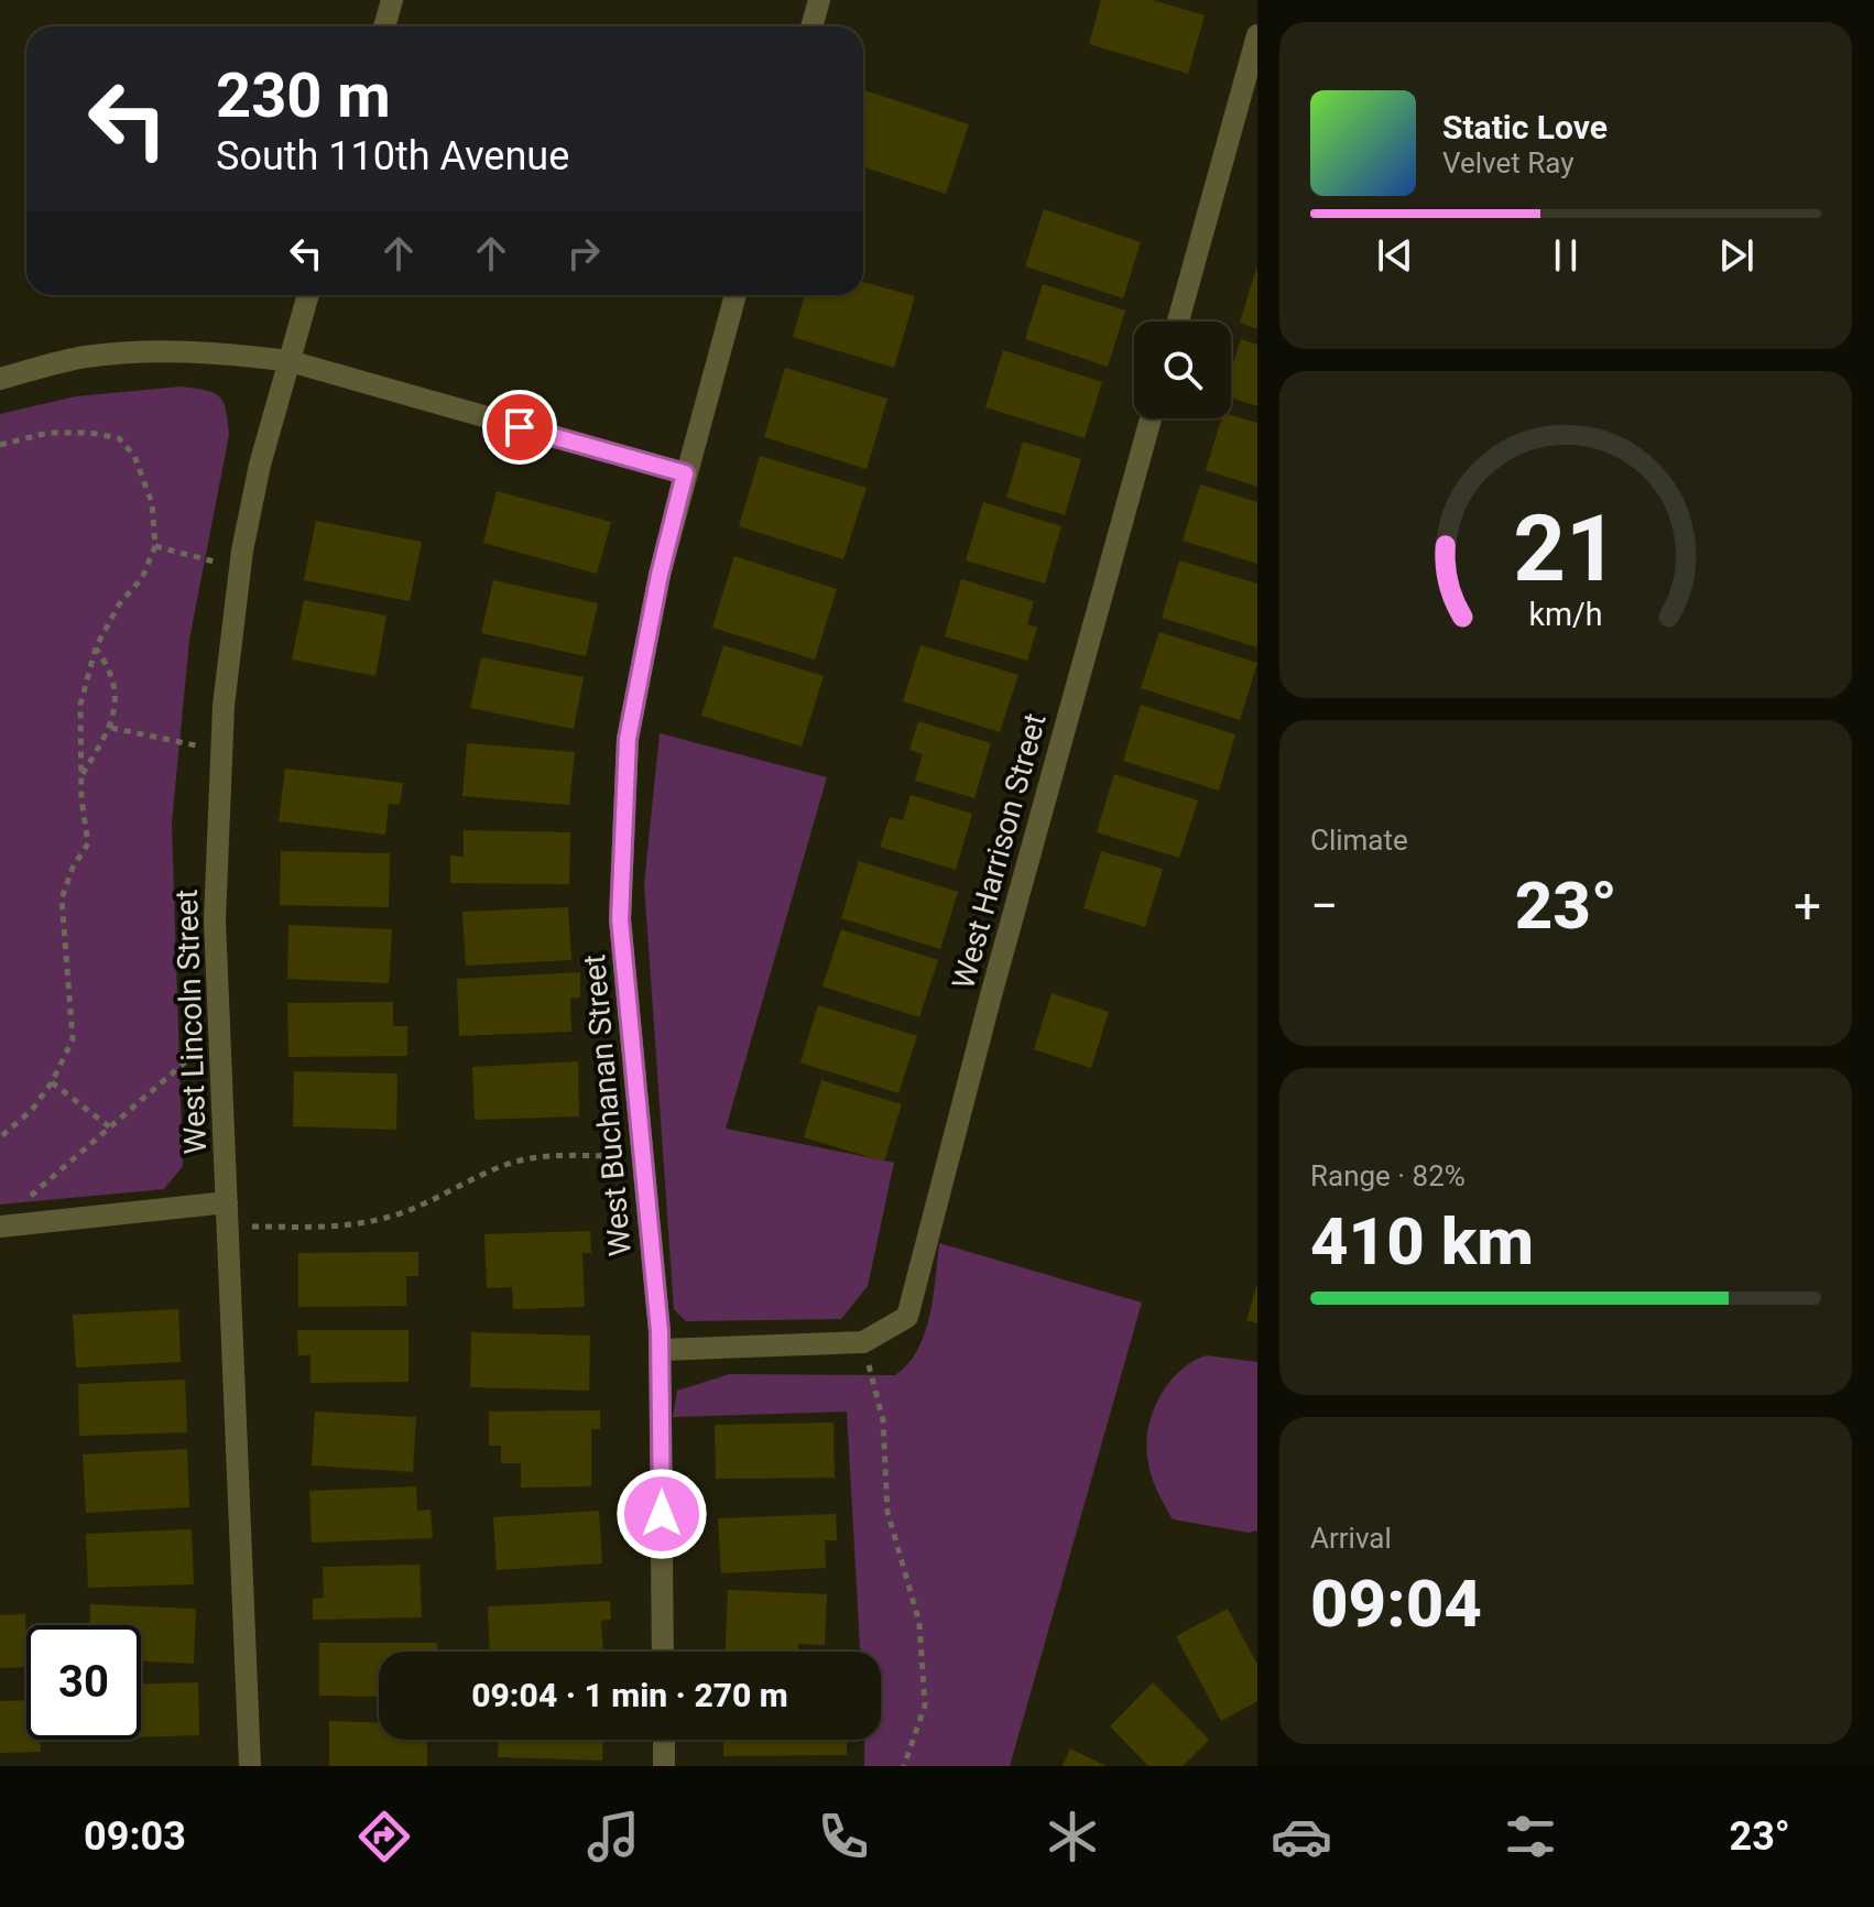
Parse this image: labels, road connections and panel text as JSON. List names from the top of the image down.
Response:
{
  "streets": {
    "street": ["West Harrison Street", "West Lincoln Street", "West Buchanan Street"]
  },
  "page": {
    "turn": ["230 m", "South 110th Avenue"],
    "song": ["Static Love", "Velvet Ray"],
    "tile": [
      "Climate",
      ["Range · 82%", "410 km"],
      ["Arrival", "09:04"]
    ],
    "heat": ["−", "23°", "+"],
    "limit": "30",
    "trip": "09:04 · 1 min · 270 m",
    "tabs": ["09:03", "23°"],
    "gauge": ["21", "km/h"]
  }
}
